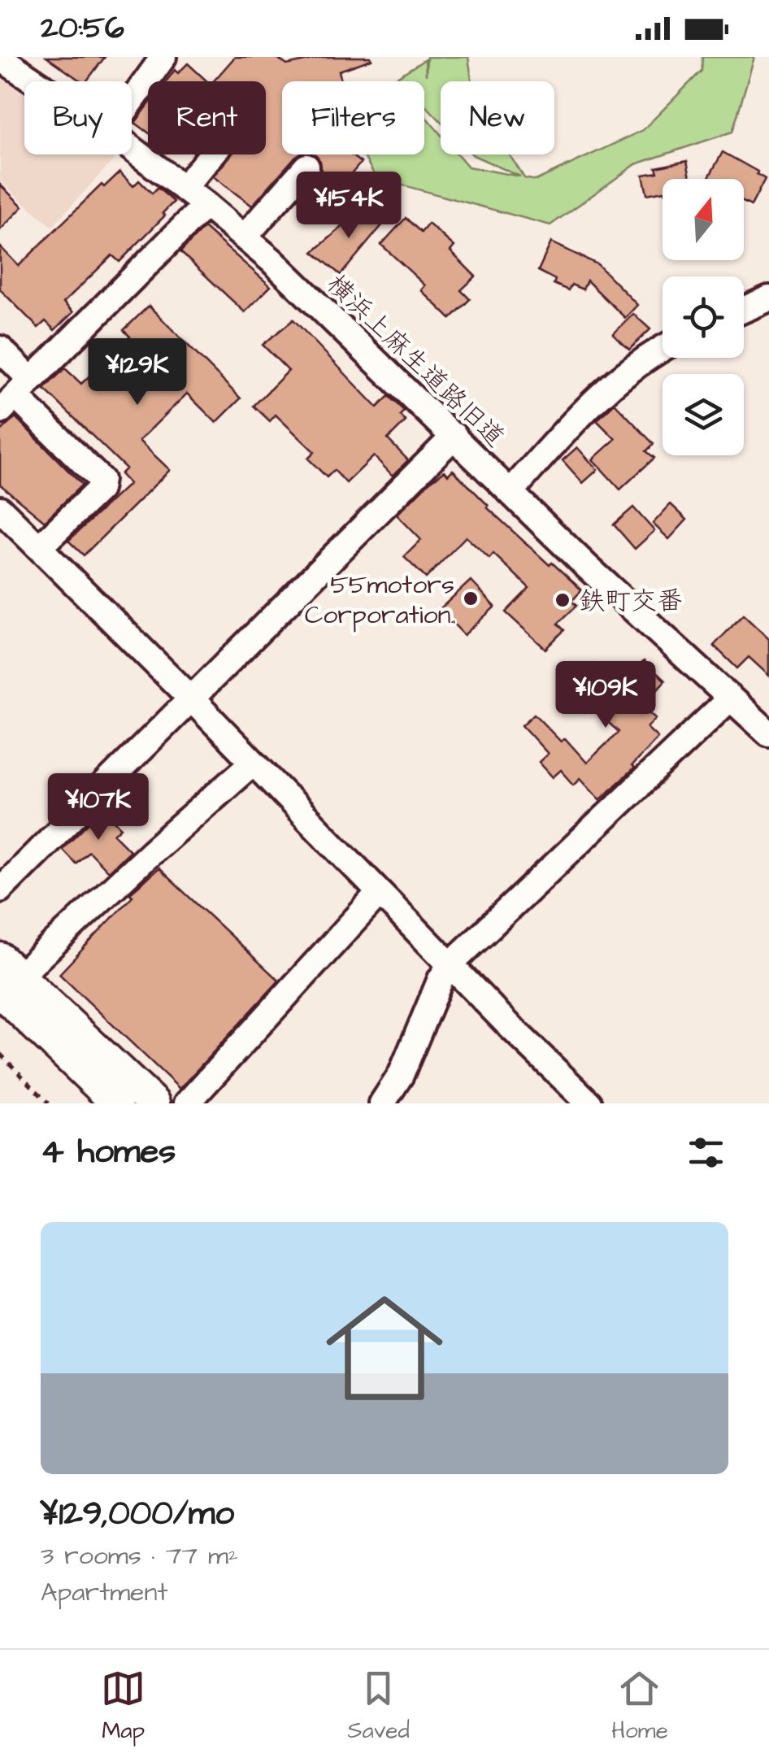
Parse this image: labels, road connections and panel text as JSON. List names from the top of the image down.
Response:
{
  "streets": {
    "street": ["横浜上麻生道路旧道"]
  },
  "places": ["55motors Corporation.", "鉄町交番"],
  "north": "top",
  "page": {
    "status": "20:56",
    "chip": [
      "Buy",
      "Rent",
      "Filters",
      "New"
    ],
    "price": [
      "¥154K",
      "¥129K",
      "¥109K",
      "¥107K"
    ],
    "heading": "4 homes",
    "list": [
      {
        "name": "¥129,000/mo",
        "note": "3 rooms · 77 m² · Apartment"
      }
    ],
    "tabs": ["Map", "Saved", "Home"]
  }
}
